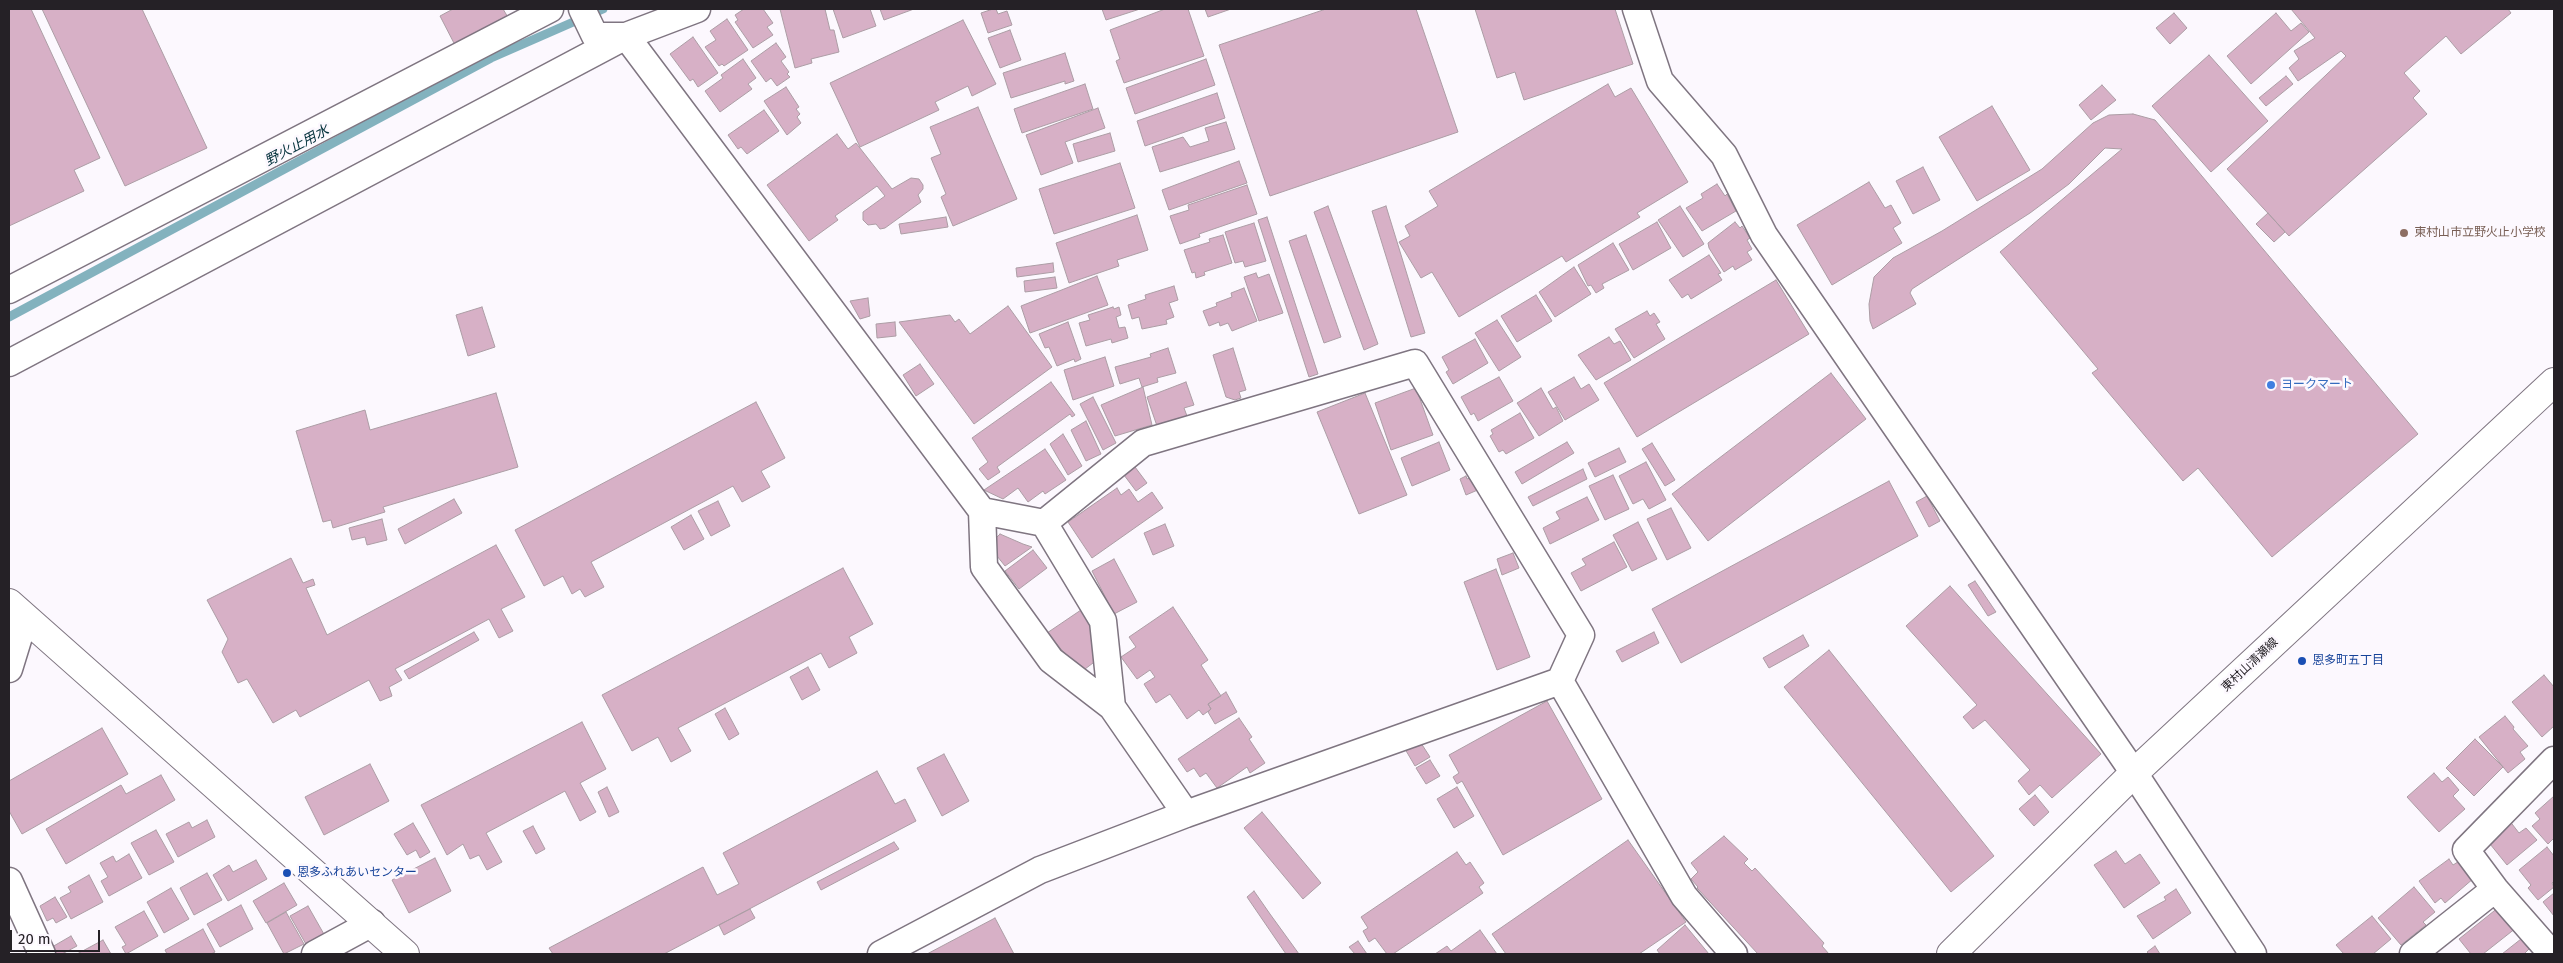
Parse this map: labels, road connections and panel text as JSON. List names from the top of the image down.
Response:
{
  "streets": {
    "main road": ["東村山清瀬線"]
  },
  "water": ["野火止用水"],
  "places": [
    "東村山市立野火止小学校",
    "ヨークマート",
    "恩多町五丁目",
    "恩多ふれあいセンター"
  ],
  "scale_bar": "20 m"
}
